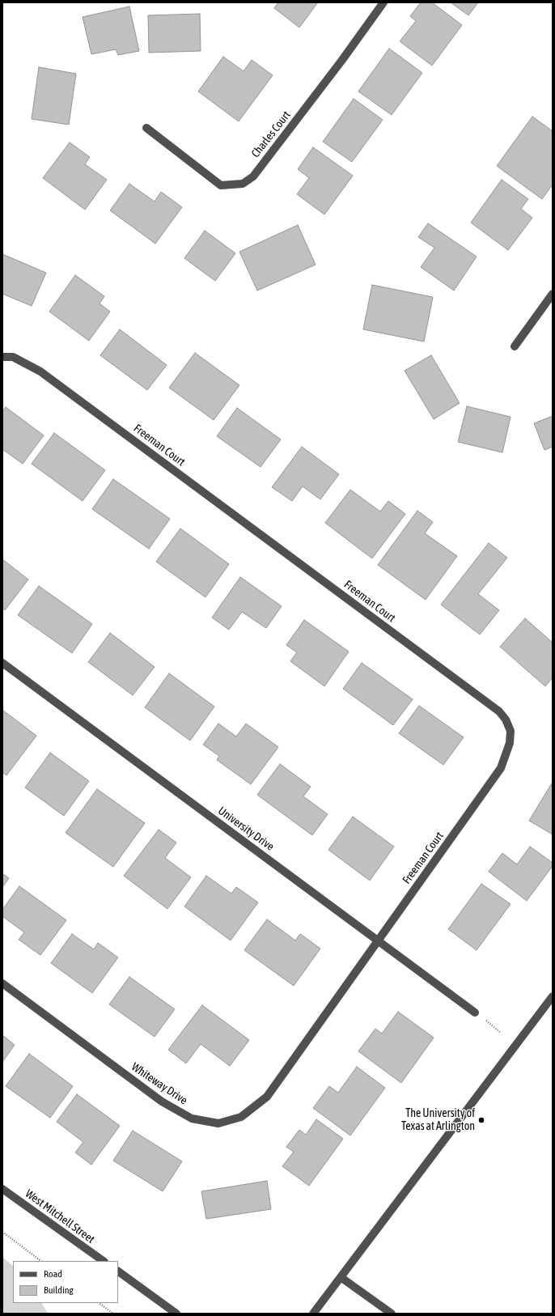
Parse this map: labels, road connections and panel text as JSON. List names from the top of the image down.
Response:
{
  "streets": {
    "street": [
      "Charles Court",
      "Freeman Court",
      "University Drive",
      "Whiteway Drive",
      "West Mitchell Street"
    ]
  },
  "crossings": [
    ["Freeman Court", "University Drive"],
    ["Freeman Court", "Whiteway Drive"],
    ["University Drive", "Whiteway Drive"]
  ],
  "places": ["The University of Texas at Arlington"],
  "legend": ["Road", "Building"]
}
